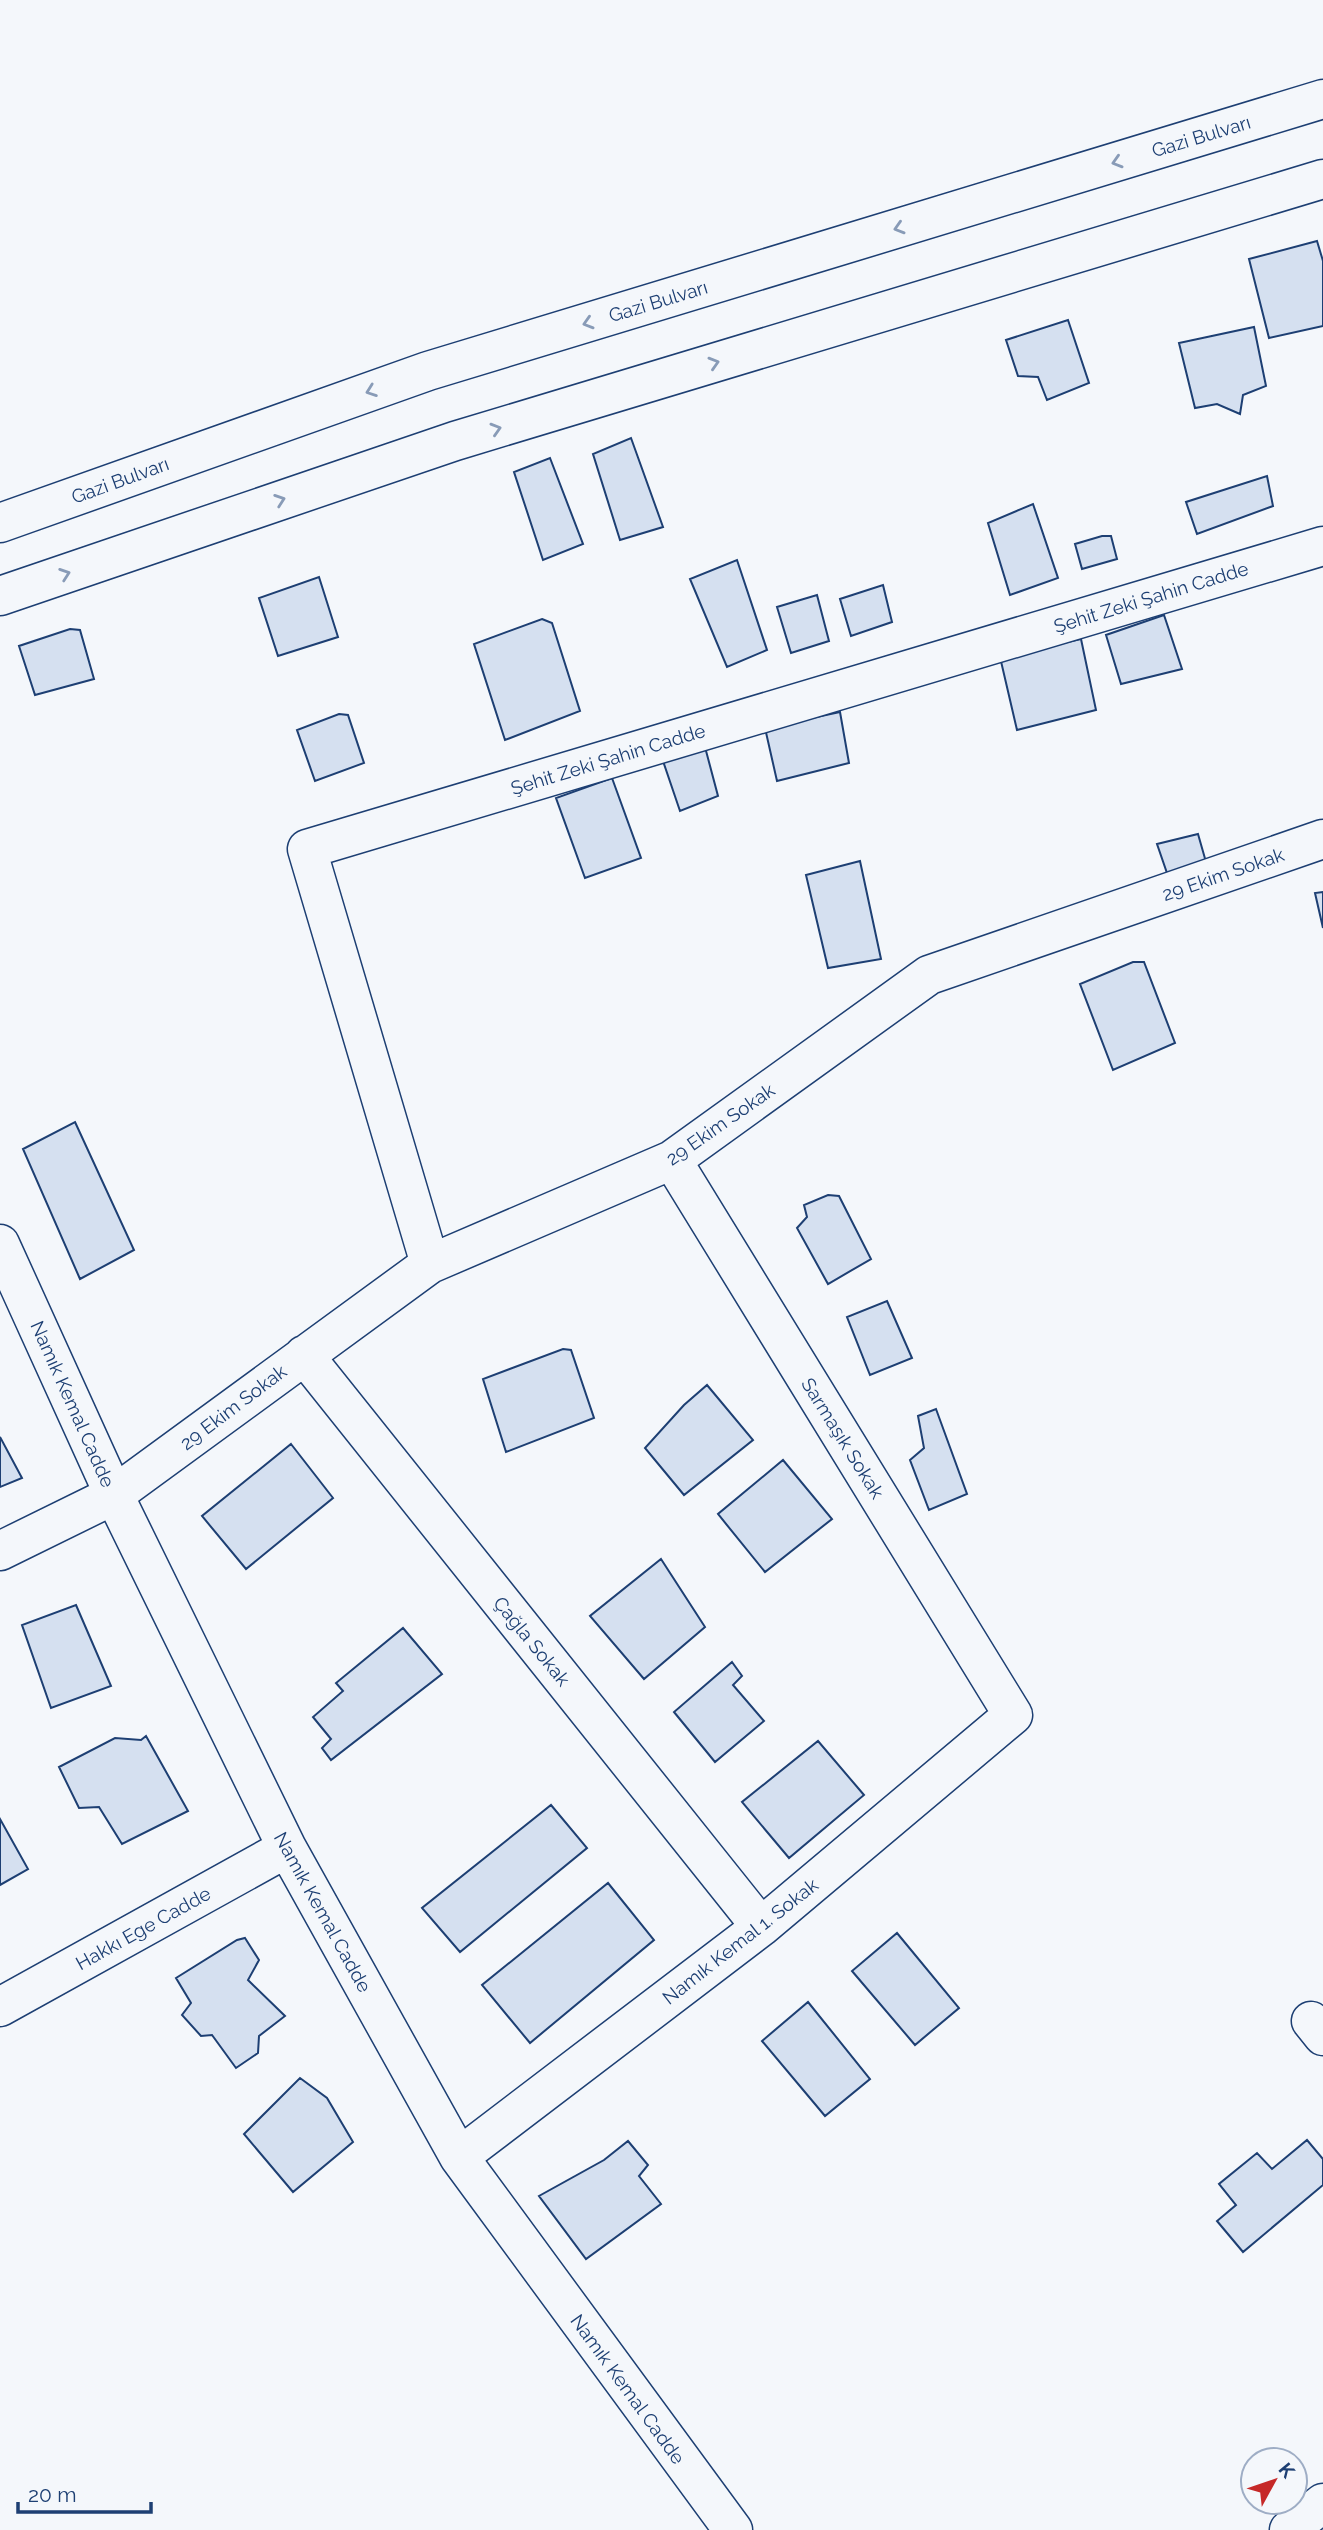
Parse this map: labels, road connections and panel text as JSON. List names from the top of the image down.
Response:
{
  "streets": {
    "street": [
      "Gazi Bulvarı",
      "Şehit Zeki Şahin Cadde",
      "29 Ekim Sokak",
      "Namık Kemal Cadde",
      "Sarmaşık Sokak",
      "Çağla Sokak",
      "Hakkı Ege Cadde",
      "Namık Kemal 1. Sokak"
    ]
  },
  "crossings": [
    ["Şehit Zeki Şahin Cadde", "29 Ekim Sokak"],
    ["29 Ekim Sokak", "Namık Kemal Cadde"],
    ["29 Ekim Sokak", "Sarmaşık Sokak"],
    ["29 Ekim Sokak", "Çağla Sokak"],
    ["Namık Kemal Cadde", "Hakkı Ege Cadde"],
    ["Namık Kemal Cadde", "Namık Kemal 1. Sokak"],
    ["Sarmaşık Sokak", "Namık Kemal 1. Sokak"],
    ["Çağla Sokak", "Namık Kemal 1. Sokak"]
  ],
  "scale_bar": "20 m",
  "north": "top right"
}
